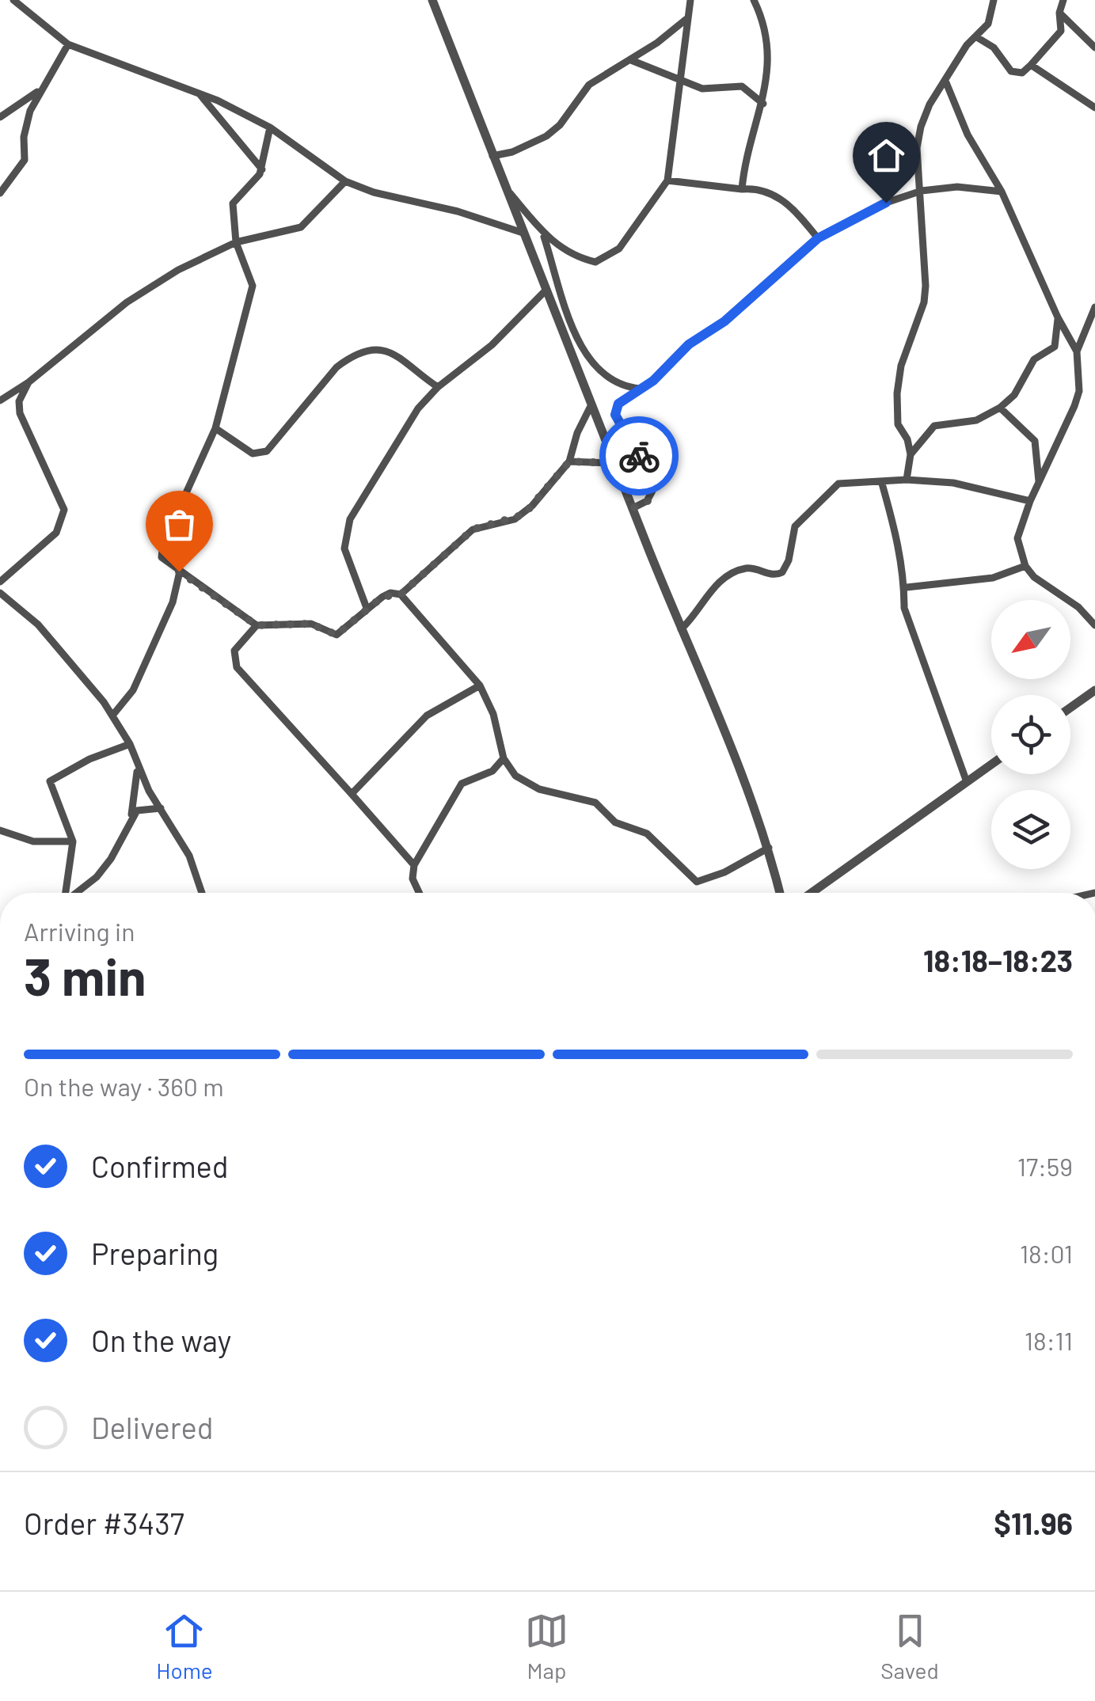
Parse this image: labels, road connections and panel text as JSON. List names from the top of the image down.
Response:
{
  "north": "bottom left",
  "page": {
    "heading": ["3 min", "Arriving in", "18:18–18:23"],
    "panel": ["Order #3437", "$11.96"],
    "bar": "On the way · 360 m",
    "list": [
      ["Confirmed", "17:59"],
      ["Preparing", "18:01"],
      ["On the way", "18:11"],
      "Delivered"
    ],
    "tabs": ["Home", "Map", "Saved"]
  }
}
